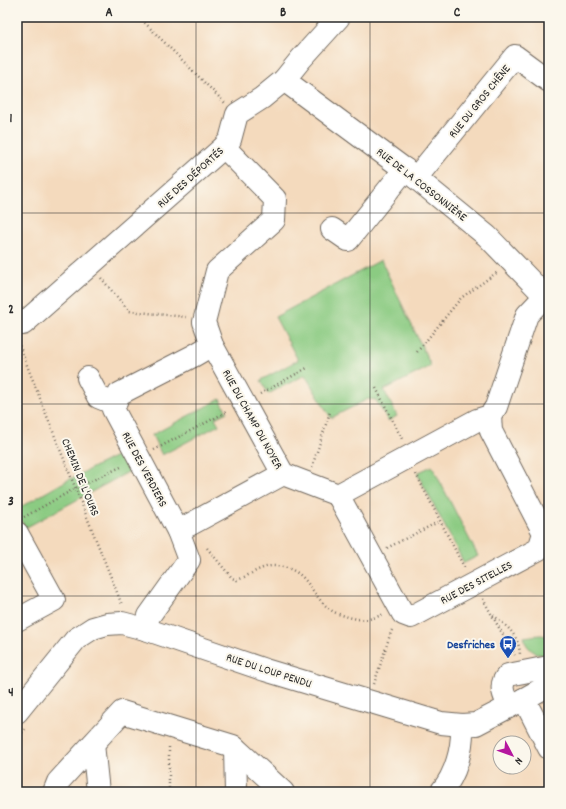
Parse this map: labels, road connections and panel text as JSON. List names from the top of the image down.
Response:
{
  "streets": {
    "street": [
      "RUE DU GROS CHÊNE",
      "RUE DES DÉPORTÉS",
      "RUE DE LA COSSONNIÈRE",
      "RUE DU CHAMP DU NOYER",
      "RUE DES VERDIERS",
      "RUE DES SITELLES",
      "RUE DU LOUP PENDU"
    ],
    "path": ["CHEMIN DE L'OURS"]
  },
  "crossings": [
    ["RUE DU GROS CHÊNE", "RUE DE LA COSSONNIÈRE"],
    ["RUE DES DÉPORTÉS", "RUE DU CHAMP DU NOYER"],
    ["RUE DES DÉPORTÉS", "CHEMIN DE L'OURS"],
    ["RUE DES VERDIERS", "RUE DU LOUP PENDU"],
    ["CHEMIN DE L'OURS", "RUE DU LOUP PENDU"]
  ],
  "places": {
    "bus stop": ["Desfriches"]
  },
  "north": "bottom right",
  "grid": {
    "columns": ["A", "B", "C"],
    "rows": [
      "1",
      "2",
      "3",
      "4"
    ]
  }
}
